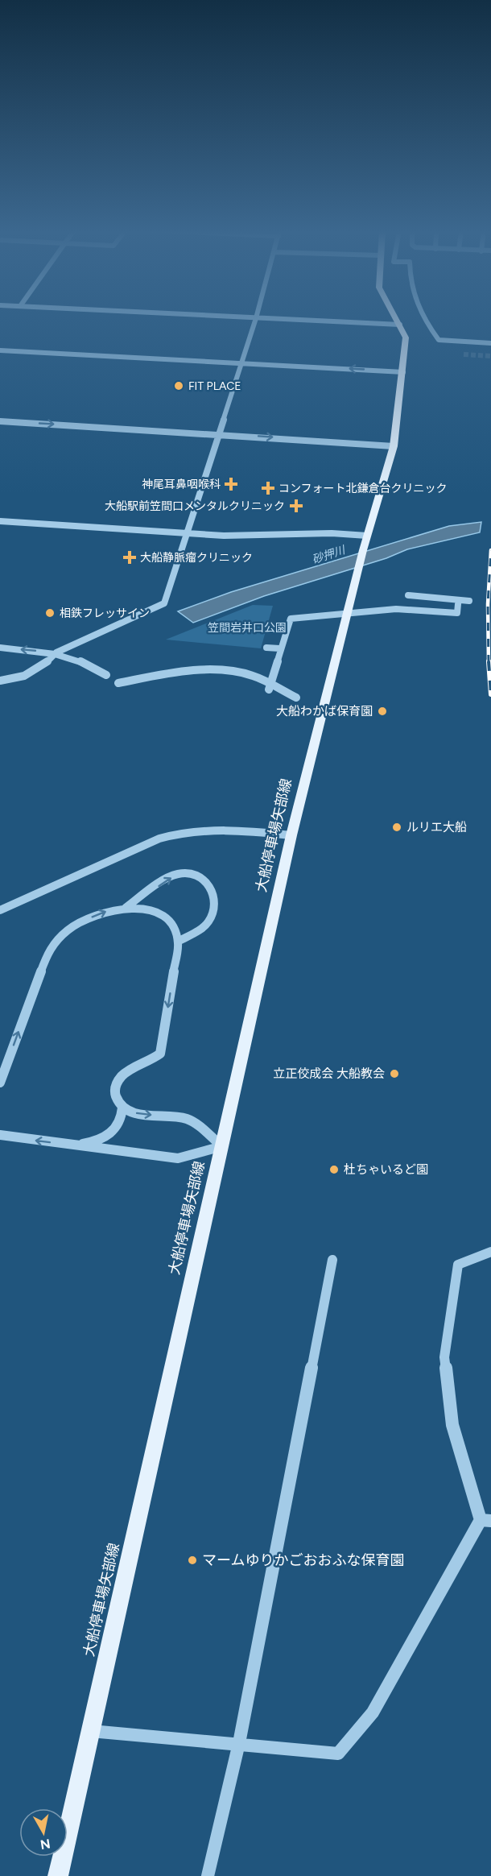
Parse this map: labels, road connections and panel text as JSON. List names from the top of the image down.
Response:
{
  "streets": {
    "main road": ["大船停車場矢部線"]
  },
  "water": ["砂押川"],
  "parks": ["笠間岩井口公園"],
  "places": {
    "other": [
      "FIT PLACE",
      "相鉄フレッサイン",
      "大船わかば保育園",
      "ルリエ大船",
      "立正佼成会 大船教会",
      "杜ちゃいるど園",
      "マームゆりかごおおふな保育園"
    ],
    "health": [
      "神尾耳鼻咽喉科",
      "コンフォート北鎌倉台クリニック",
      "大船駅前笠間口メンタルクリニック",
      "大船静脈瘤クリニック"
    ]
  },
  "north": "bottom"
}
